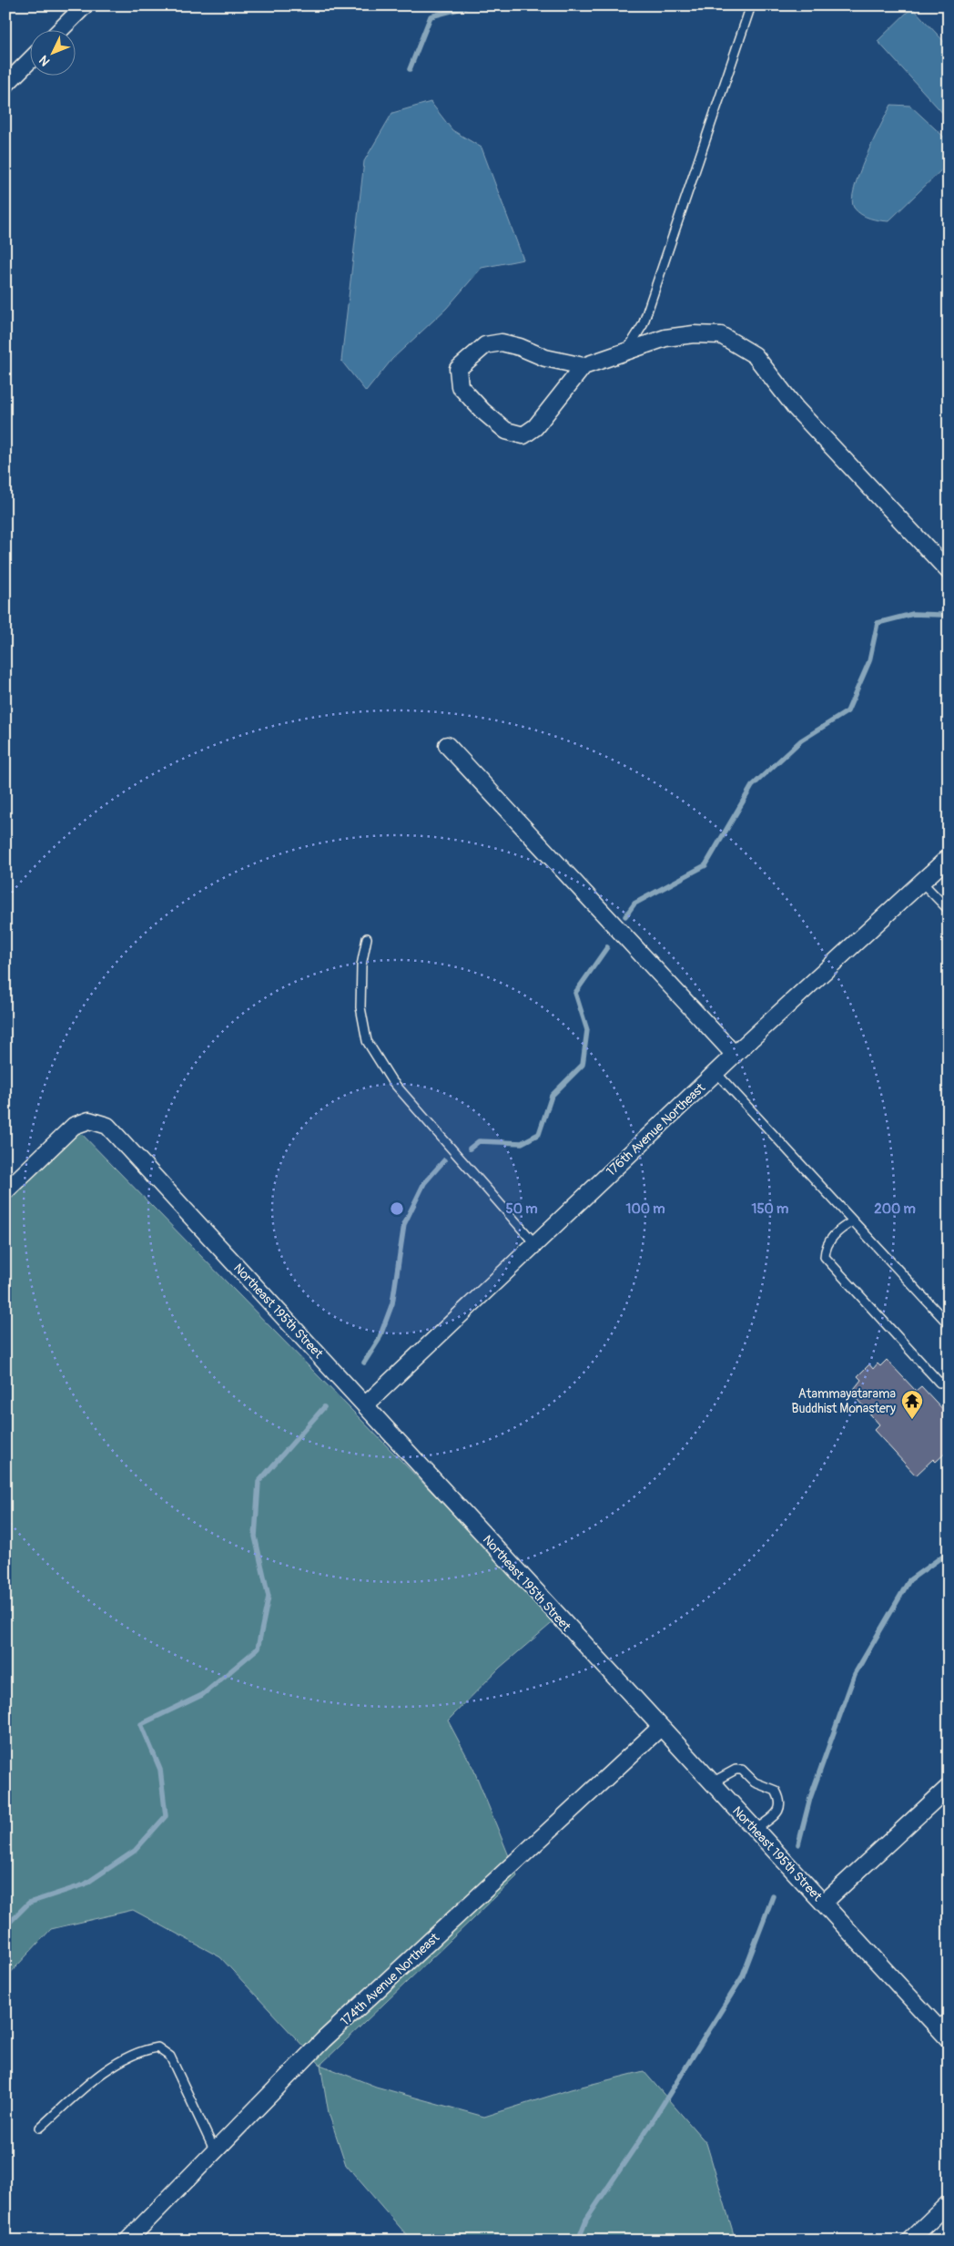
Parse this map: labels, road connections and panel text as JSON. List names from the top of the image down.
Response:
{
  "streets": {
    "street": ["176th Avenue Northeast", "Northeast 195th Street", "174th Avenue Northeast"]
  },
  "crossings": [
    ["176th Avenue Northeast", "Northeast 195th Street"],
    ["Northeast 195th Street", "174th Avenue Northeast"]
  ],
  "places": {
    "temple": ["Atammayatarama Buddhist Monastery"]
  },
  "north": "bottom left",
  "rings": [
    "50 m",
    "100 m",
    "150 m",
    "200 m"
  ]
}
